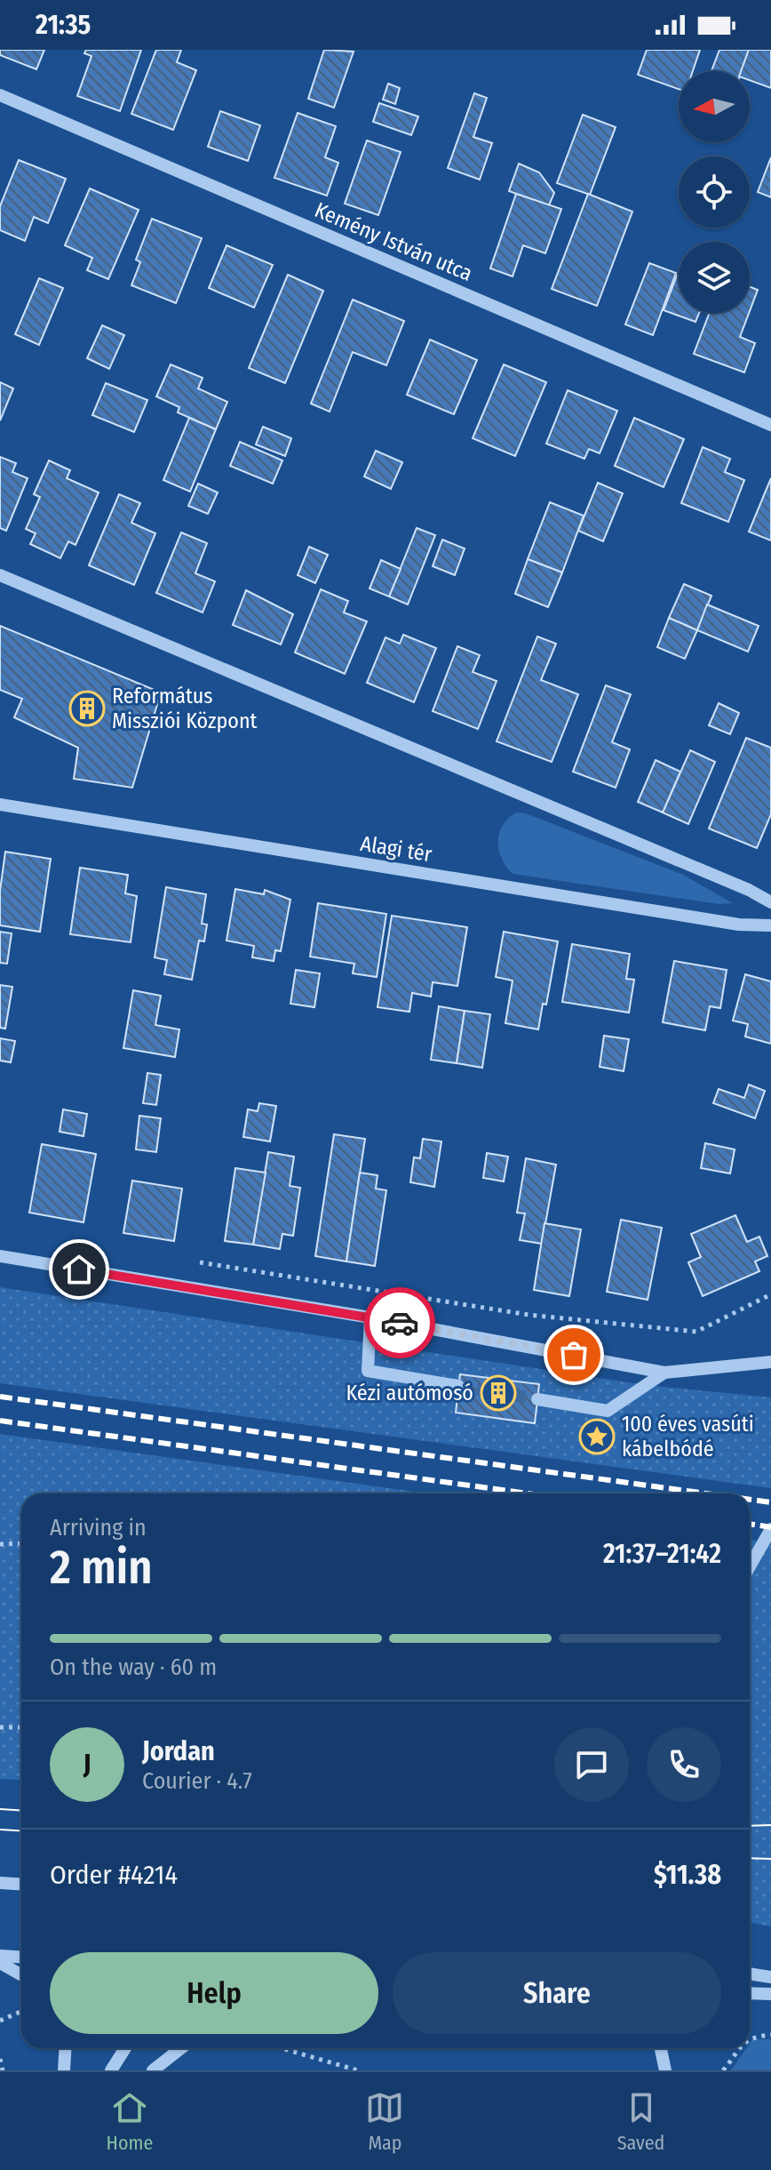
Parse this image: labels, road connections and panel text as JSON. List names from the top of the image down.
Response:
{
  "streets": {
    "street": ["Kemény István utca", "Alagi tér"]
  },
  "places": {
    "building": ["Református Missziói Központ", "Kézi autómosó"],
    "place": ["100 éves vasúti kábelbódé"]
  },
  "north": "left",
  "page": {
    "status": "21:35",
    "heading": ["2 min", "Arriving in", "21:37–21:42"],
    "panel": [
      "Jordan",
      "Courier · 4.7",
      "Order #4214",
      "$11.38"
    ],
    "bar": "On the way · 60 m",
    "round": "J",
    "buttons": ["Help", "Share"],
    "tabs": ["Home", "Map", "Saved"]
  }
}
